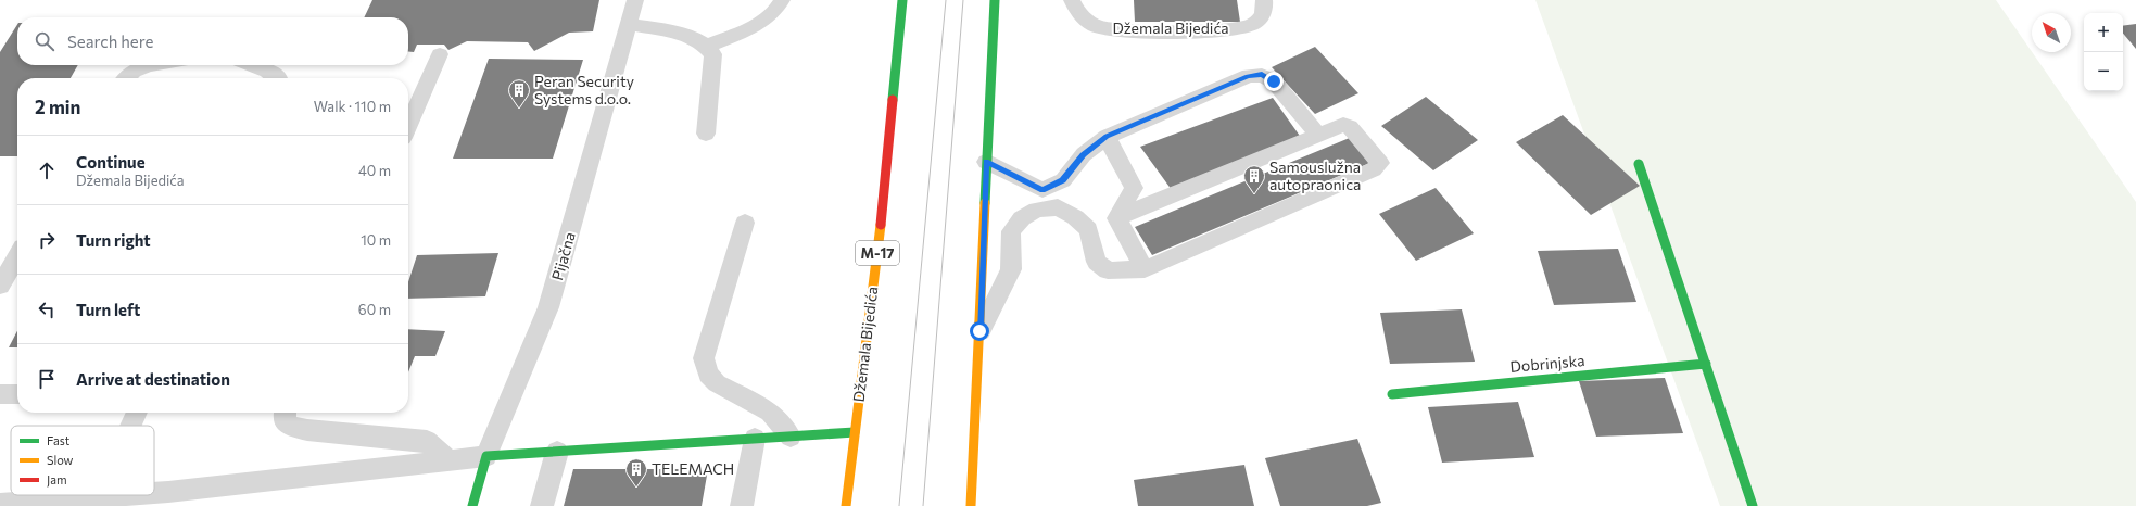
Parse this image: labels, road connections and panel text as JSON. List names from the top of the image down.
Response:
{
  "streets": {
    "main road": [
      "Džemala Bijedića",
      "M-17",
      "Pijačna",
      "Dobrinjska"
    ]
  },
  "places": {
    "building": ["Peran Security Systems d.o.o.", "Samouslužna autopraonica", "TELEMACH"]
  },
  "legend": ["Fast", "Slow", "Jam"],
  "north": "top left",
  "page": {
    "map_buttons": ["+", "−"],
    "search": "Search here",
    "heading": ["2 min", "Walk · 110 m"],
    "list": [
      ["Continue", "Džemala Bijedića", "40 m"],
      ["Turn right", "10 m"],
      ["Turn left", "60 m"],
      "Arrive at destination"
    ]
  }
}
